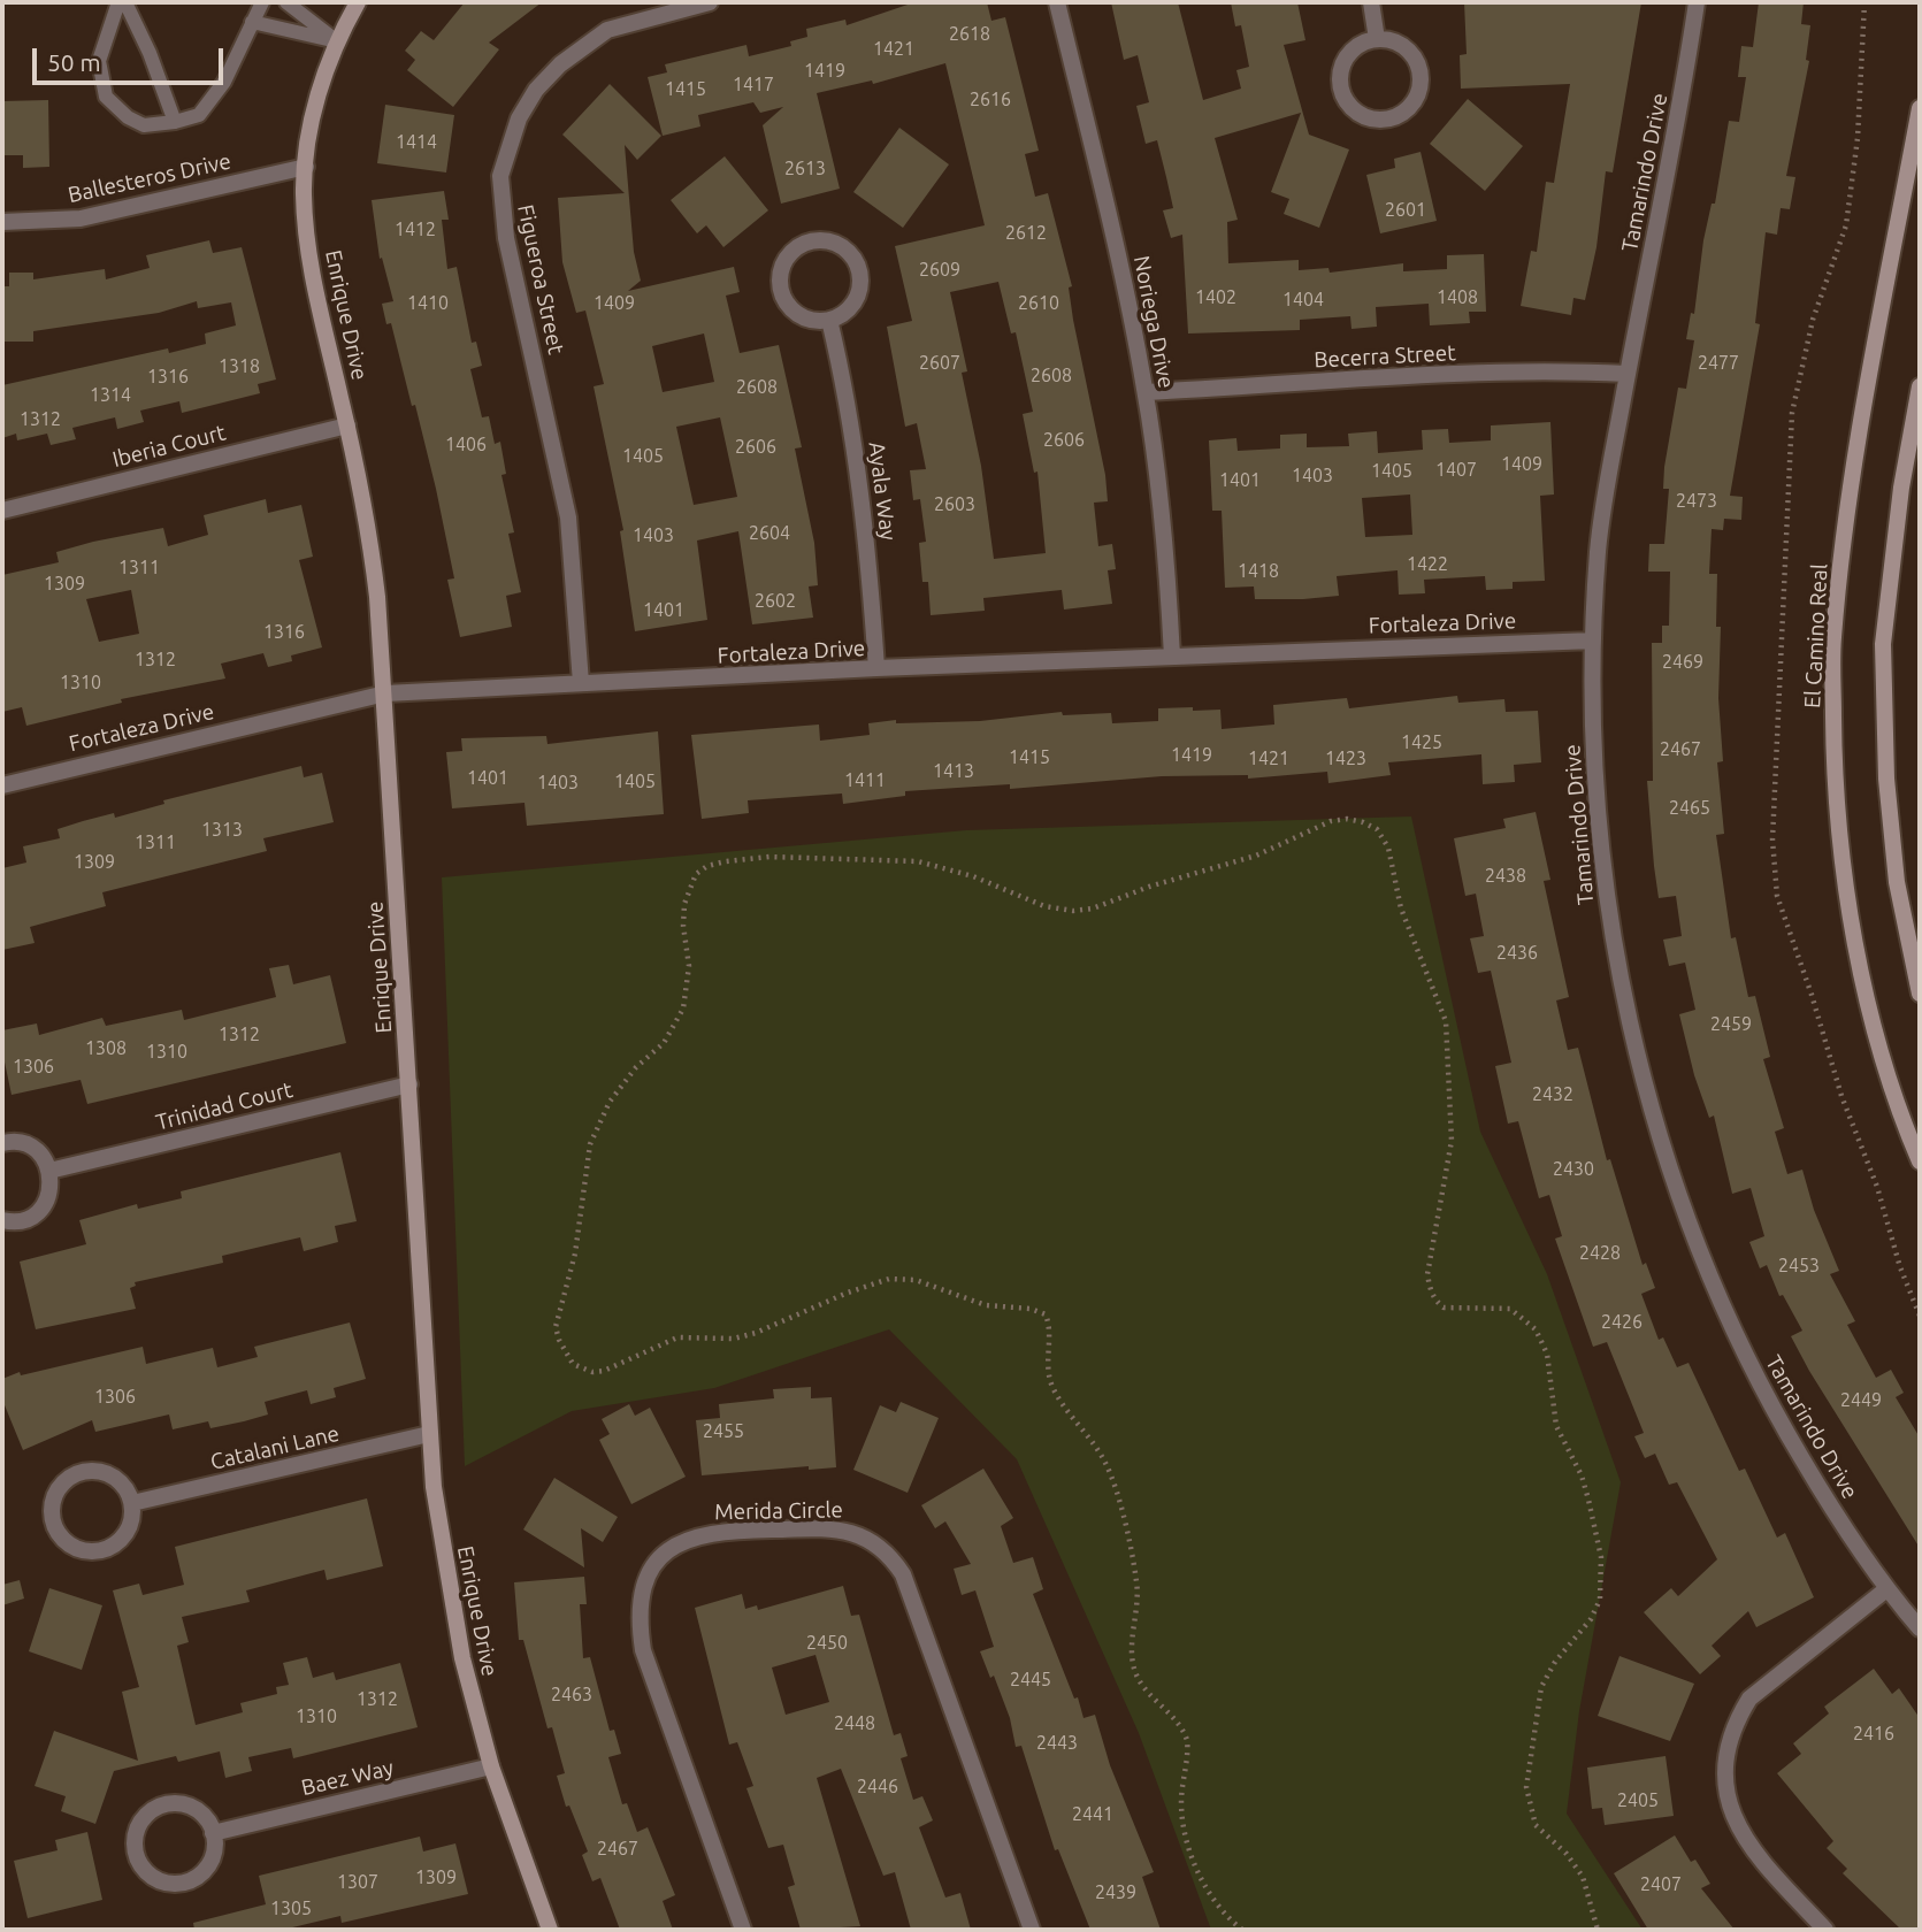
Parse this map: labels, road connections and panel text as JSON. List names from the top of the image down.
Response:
{
  "streets": {
    "street": [
      "Tamarindo Drive",
      "Ballesteros Drive",
      "Figueroa Street",
      "Enrique Drive",
      "Noriega Drive",
      "Becerra Street",
      "Iberia Court",
      "Ayala Way",
      "Fortaleza Drive",
      "El Camino Real",
      "Trinidad Court",
      "Catalani Lane",
      "Merida Circle",
      "Baez Way"
    ]
  },
  "crossings": [
    ["Tamarindo Drive", "Becerra Street"],
    ["Tamarindo Drive", "Fortaleza Drive"],
    ["Ballesteros Drive", "Enrique Drive"],
    ["Figueroa Street", "Fortaleza Drive"],
    ["Enrique Drive", "Iberia Court"],
    ["Enrique Drive", "Fortaleza Drive"],
    ["Enrique Drive", "Trinidad Court"],
    ["Enrique Drive", "Catalani Lane"],
    ["Enrique Drive", "Baez Way"],
    ["Noriega Drive", "Becerra Street"],
    ["Noriega Drive", "Fortaleza Drive"],
    ["Ayala Way", "Fortaleza Drive"]
  ],
  "house_numbers": [
    "2618",
    "1421",
    "1419",
    "1417",
    "1415",
    "2616",
    "1414",
    "2613",
    "2601",
    "1412",
    "2612",
    "2609",
    "1402",
    "1408",
    "1404",
    "1410",
    "1409",
    "2610",
    "2607",
    "2477",
    "1318",
    "2608",
    "1316",
    "2608",
    "1314",
    "1312",
    "2606",
    "1406",
    "2606",
    "1405",
    "1409",
    "1407",
    "1405",
    "1403",
    "1401",
    "2473",
    "2603",
    "2604",
    "1403",
    "1422",
    "1311",
    "1418",
    "1309",
    "2602",
    "1401",
    "1316",
    "1312",
    "2469",
    "1310",
    "1425",
    "2467",
    "1419",
    "1415",
    "1421",
    "1423",
    "1413",
    "1401",
    "1411",
    "1405",
    "1403",
    "2465",
    "1313",
    "1311",
    "1309",
    "2438",
    "2436",
    "2459",
    "1312",
    "1308",
    "1310",
    "1306",
    "2432",
    "2430",
    "2428",
    "2453",
    "2426",
    "1306",
    "2449",
    "2455",
    "2450",
    "2445",
    "2463",
    "1312",
    "1310",
    "2448",
    "2416",
    "2443",
    "2446",
    "2405",
    "2441",
    "2467",
    "1309",
    "1307",
    "2407",
    "2439",
    "1305"
  ],
  "scale_bar": "50 m"
}
